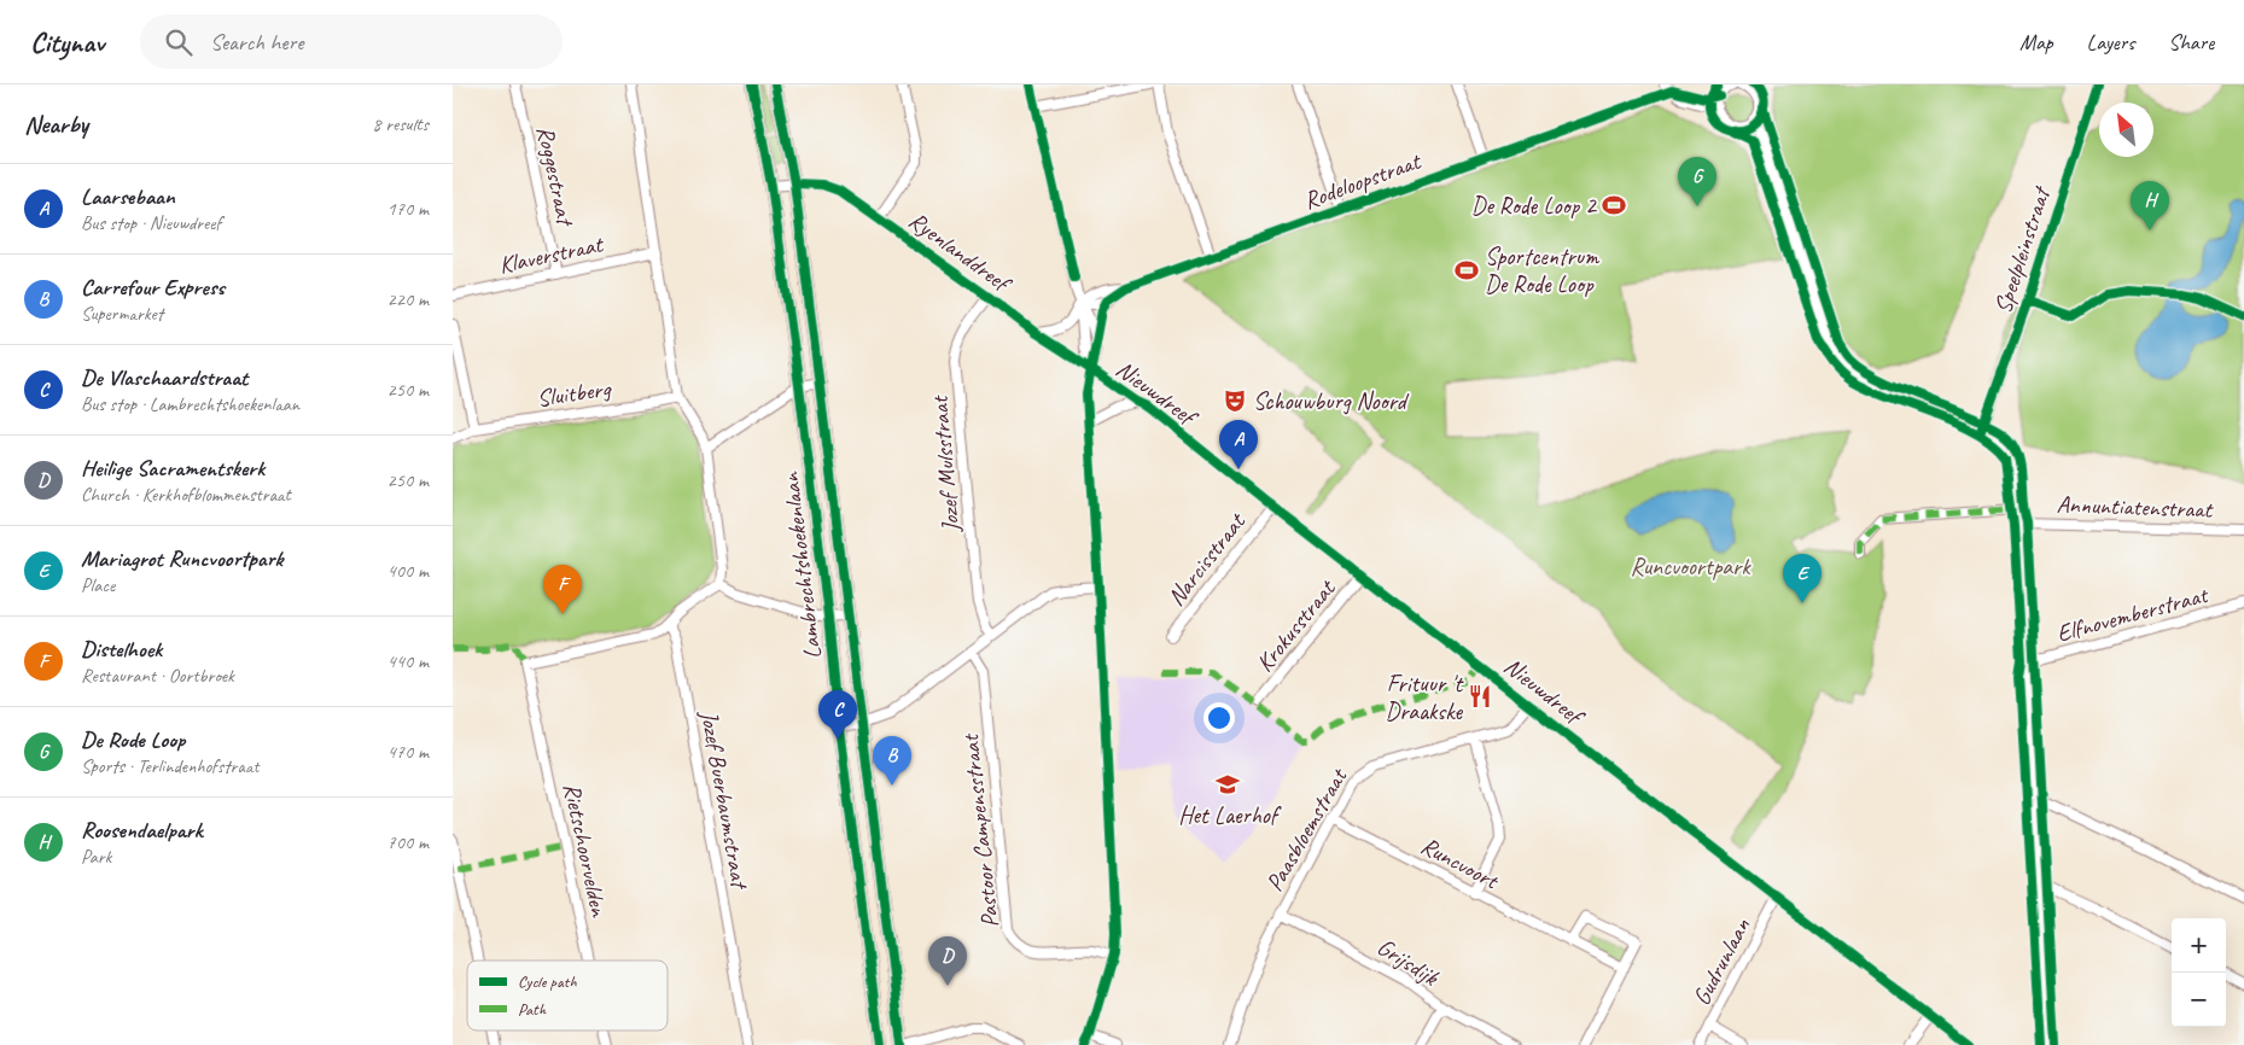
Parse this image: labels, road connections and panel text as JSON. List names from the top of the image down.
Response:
{
  "streets": {
    "street": [
      "Roggestraat",
      "Rodeloopstraat",
      "Ryenlanddreef",
      "Speelpleinstraat",
      "Klaverstraat",
      "Nieuwdreef",
      "Sluitberg",
      "Jozef Mulsstraat",
      "Annuntiatenstraat",
      "Narcisstraat",
      "Lambrechtshoekenlaan",
      "Elfnovemberstraat",
      "Krokusstraat",
      "Jozef Buerbaumstraat",
      "Paasbloemstraat",
      "Pastoor Campensstraat",
      "Rietschoorvelden",
      "Runcvoort",
      "Grijsdijk",
      "Gudrunlaan"
    ]
  },
  "crossings": [
    ["Roggestraat", "Klaverstraat"],
    ["Ryenlanddreef", "Nieuwdreef"],
    ["Ryenlanddreef", "Jozef Mulsstraat"],
    ["Ryenlanddreef", "Lambrechtshoekenlaan"],
    ["Nieuwdreef", "Narcisstraat"],
    ["Nieuwdreef", "Krokusstraat"],
    ["Nieuwdreef", "Paasbloemstraat"],
    ["Nieuwdreef", "Gudrunlaan"],
    ["Jozef Buerbaumstraat", "Rietschoorvelden"],
    ["Paasbloemstraat", "Runcvoort"],
    ["Paasbloemstraat", "Grijsdijk"]
  ],
  "parks": ["Runcvoortpark"],
  "places": {
    "sports": ["De Rode Loop 2", "Sportcentrum De Rode Loop"],
    "theatre": ["Schouwburg Noord"],
    "restaurant": ["Frituur 't Draakske"],
    "school or university": ["Het Laerhof"]
  },
  "legend": ["Cycle path", "Path"],
  "north": "top left",
  "page": {
    "header": "Citynav",
    "search": "Search here",
    "nav": ["Map", "Layers", "Share"],
    "heading": ["Nearby", "8 results"],
    "pins": [
      "G",
      "H",
      "A",
      "E",
      "F",
      "C",
      "B",
      "D"
    ],
    "list": [
      {
        "mark": "A",
        "name": "Laarsebaan",
        "note": "Bus stop · Nieuwdreef",
        "value": "170 m"
      },
      {
        "mark": "B",
        "name": "Carrefour Express",
        "note": "Supermarket",
        "value": "220 m"
      },
      {
        "mark": "C",
        "name": "De Vlaschaardstraat",
        "note": "Bus stop · Lambrechtshoekenlaan",
        "value": "250 m"
      },
      {
        "mark": "D",
        "name": "Heilige Sacramentskerk",
        "note": "Church · Kerkhofblommenstraat",
        "value": "250 m"
      },
      {
        "mark": "E",
        "name": "Mariagrot Runcvoortpark",
        "note": "Place",
        "value": "400 m"
      },
      {
        "mark": "F",
        "name": "Distelhoek",
        "note": "Restaurant · Oortbroek",
        "value": "440 m"
      },
      {
        "mark": "G",
        "name": "De Rode Loop",
        "note": "Sports · Terlindenhofstraat",
        "value": "470 m"
      },
      {
        "mark": "H",
        "name": "Roosendaelpark",
        "note": "Park",
        "value": "700 m"
      }
    ],
    "map_buttons": ["+", "−"]
  }
}
